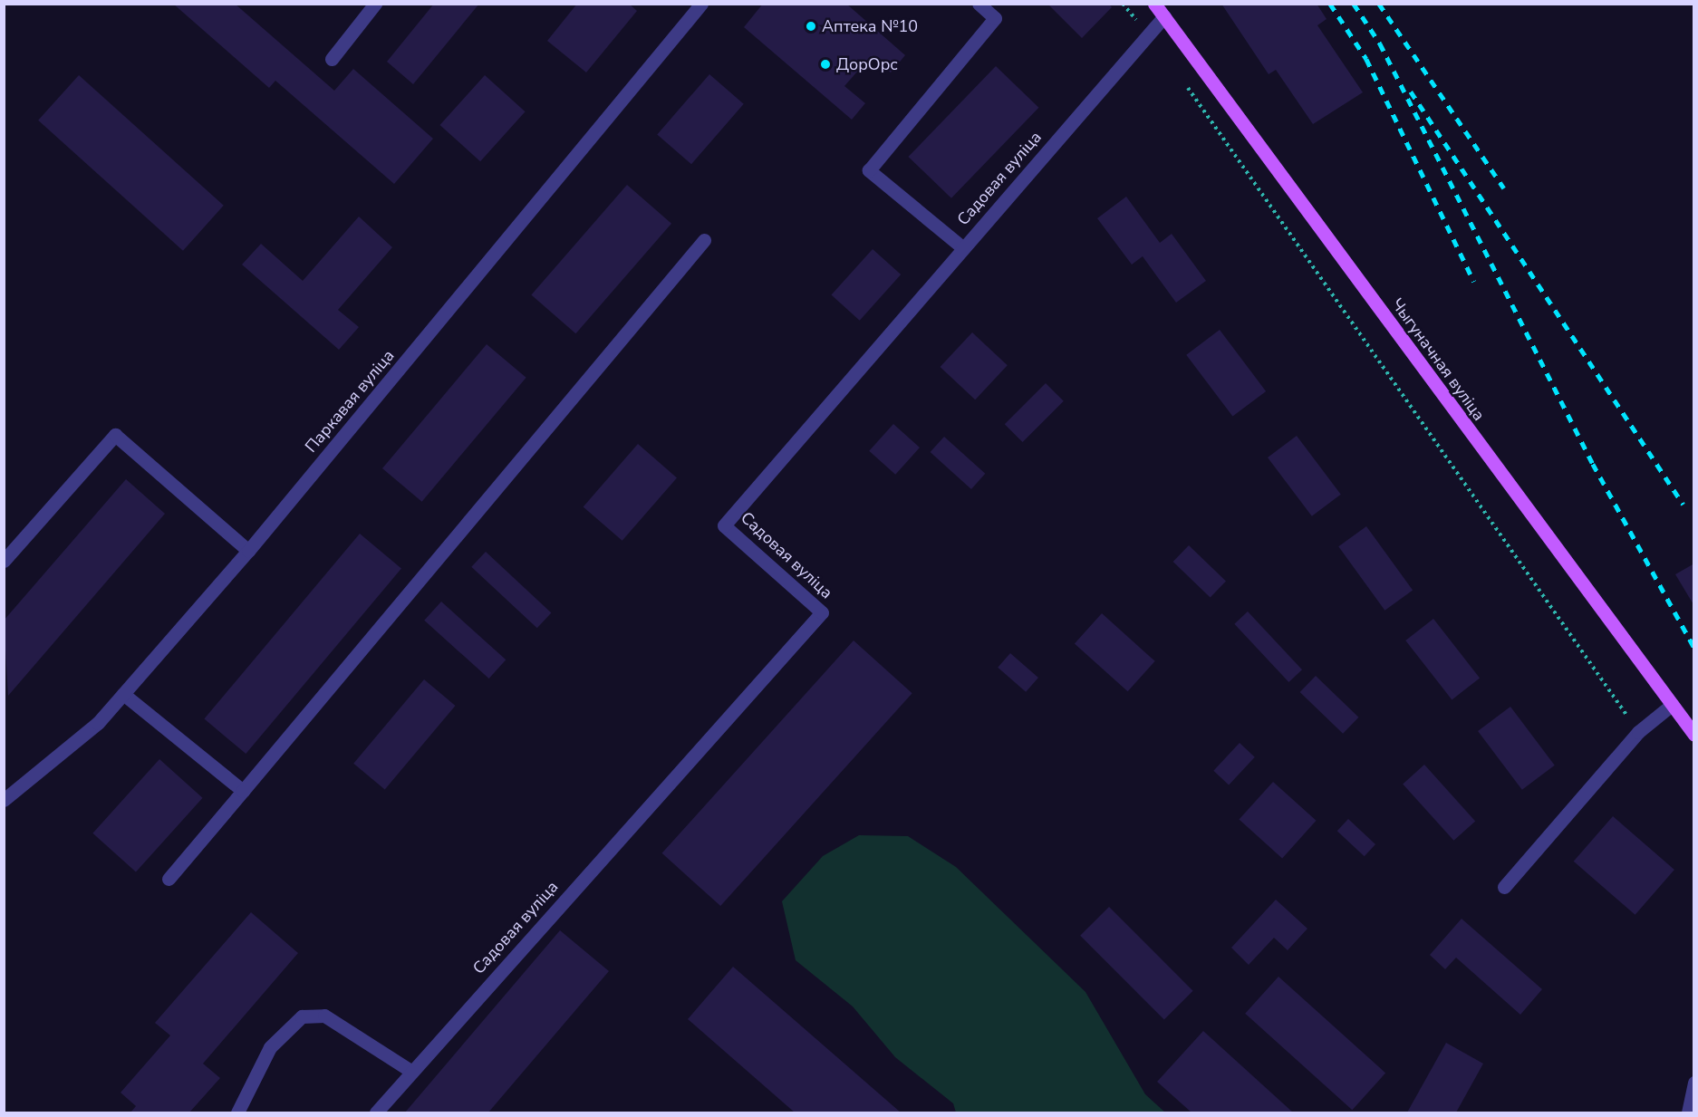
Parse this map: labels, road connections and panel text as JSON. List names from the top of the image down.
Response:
{
  "streets": {
    "main road": ["Чыгуначная вуліца"],
    "street": ["Садовая вуліца", "Паркавая вуліца"]
  },
  "crossings": [
    ["Садовая вуліца", "Чыгуначная вуліца"]
  ],
  "places": ["Аптека №10", "ДорОрс"]
}
